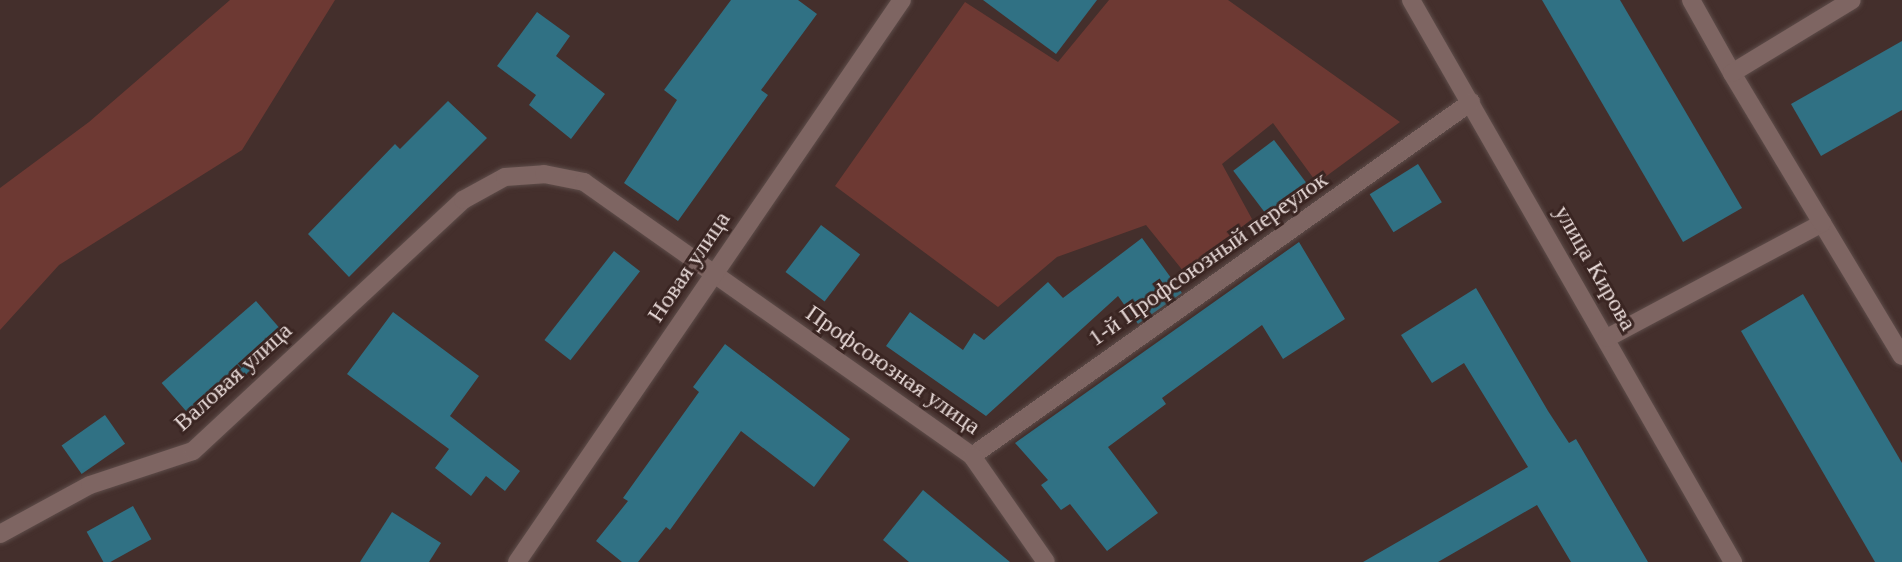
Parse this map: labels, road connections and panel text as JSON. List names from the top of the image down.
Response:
{
  "streets": {
    "street": [
      "1-й Профсоюзный переулок",
      "Новая улица",
      "улица Кирова",
      "Профсоюзная улица",
      "Валовая улица"
    ]
  },
  "crossings": [
    ["1-й Профсоюзный переулок", "улица Кирова"],
    ["1-й Профсоюзный переулок", "Профсоюзная улица"],
    ["Новая улица", "Профсоюзная улица"],
    ["Новая улица", "Валовая улица"],
    ["Профсоюзная улица", "Валовая улица"]
  ]
}
